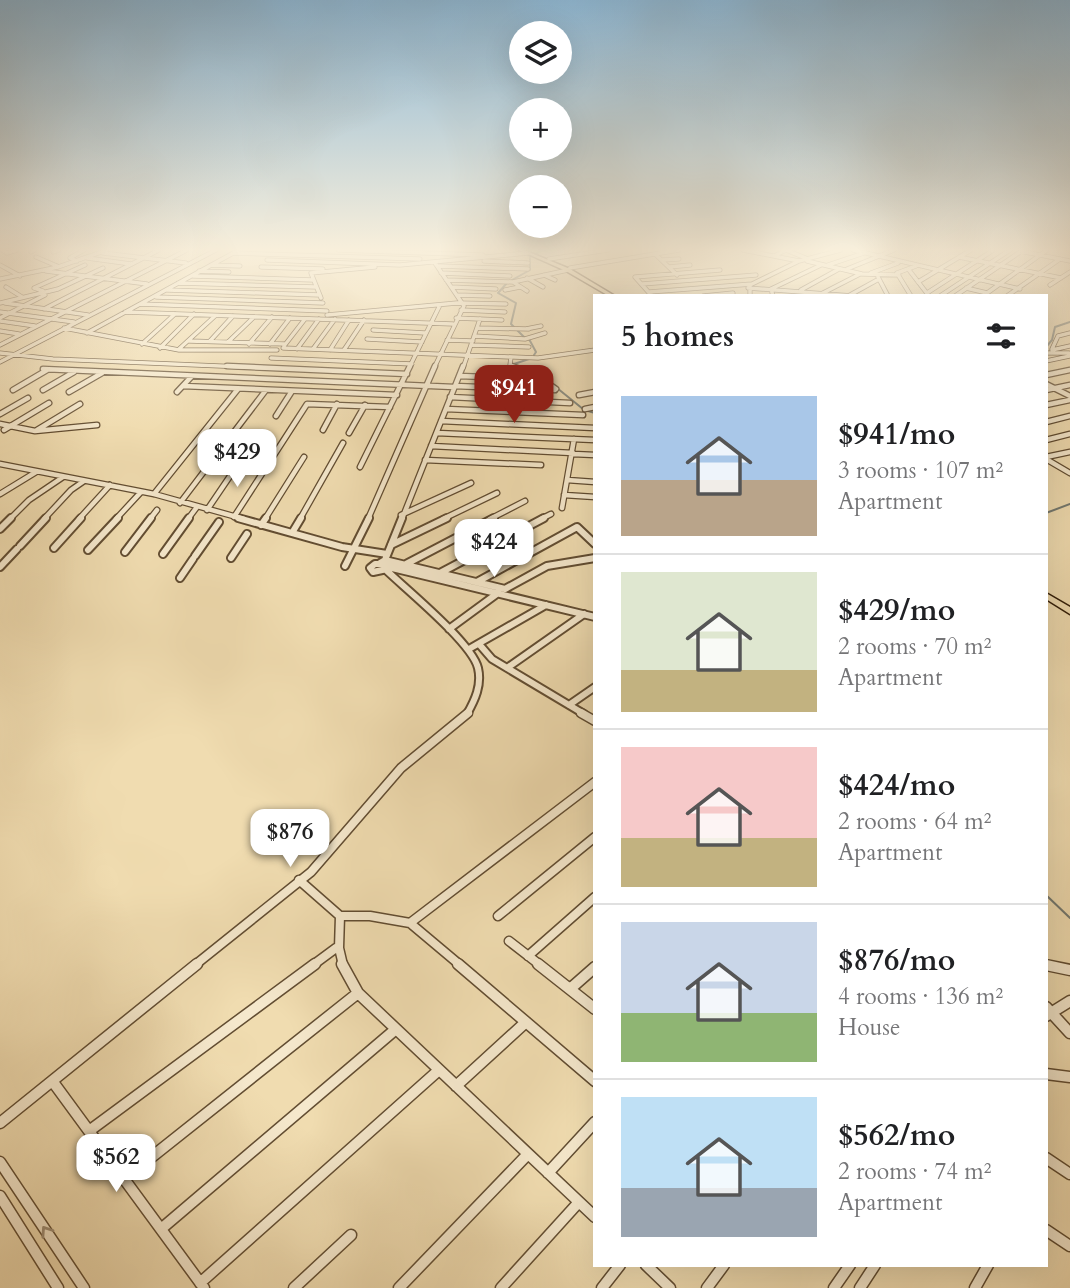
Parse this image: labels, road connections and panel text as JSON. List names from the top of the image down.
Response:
{
  "page": {
    "map_buttons": ["+", "−"],
    "heading": "5 homes",
    "price": [
      "$941",
      "$429",
      "$424",
      "$876",
      "$562"
    ],
    "list": [
      {
        "name": "$941/mo",
        "note": "3 rooms · 107 m² · Apartment"
      },
      {
        "name": "$429/mo",
        "note": "2 rooms · 70 m² · Apartment"
      },
      {
        "name": "$424/mo",
        "note": "2 rooms · 64 m² · Apartment"
      },
      {
        "name": "$876/mo",
        "note": "4 rooms · 136 m² · House"
      },
      {
        "name": "$562/mo",
        "note": "2 rooms · 74 m² · Apartment"
      }
    ]
  }
}
